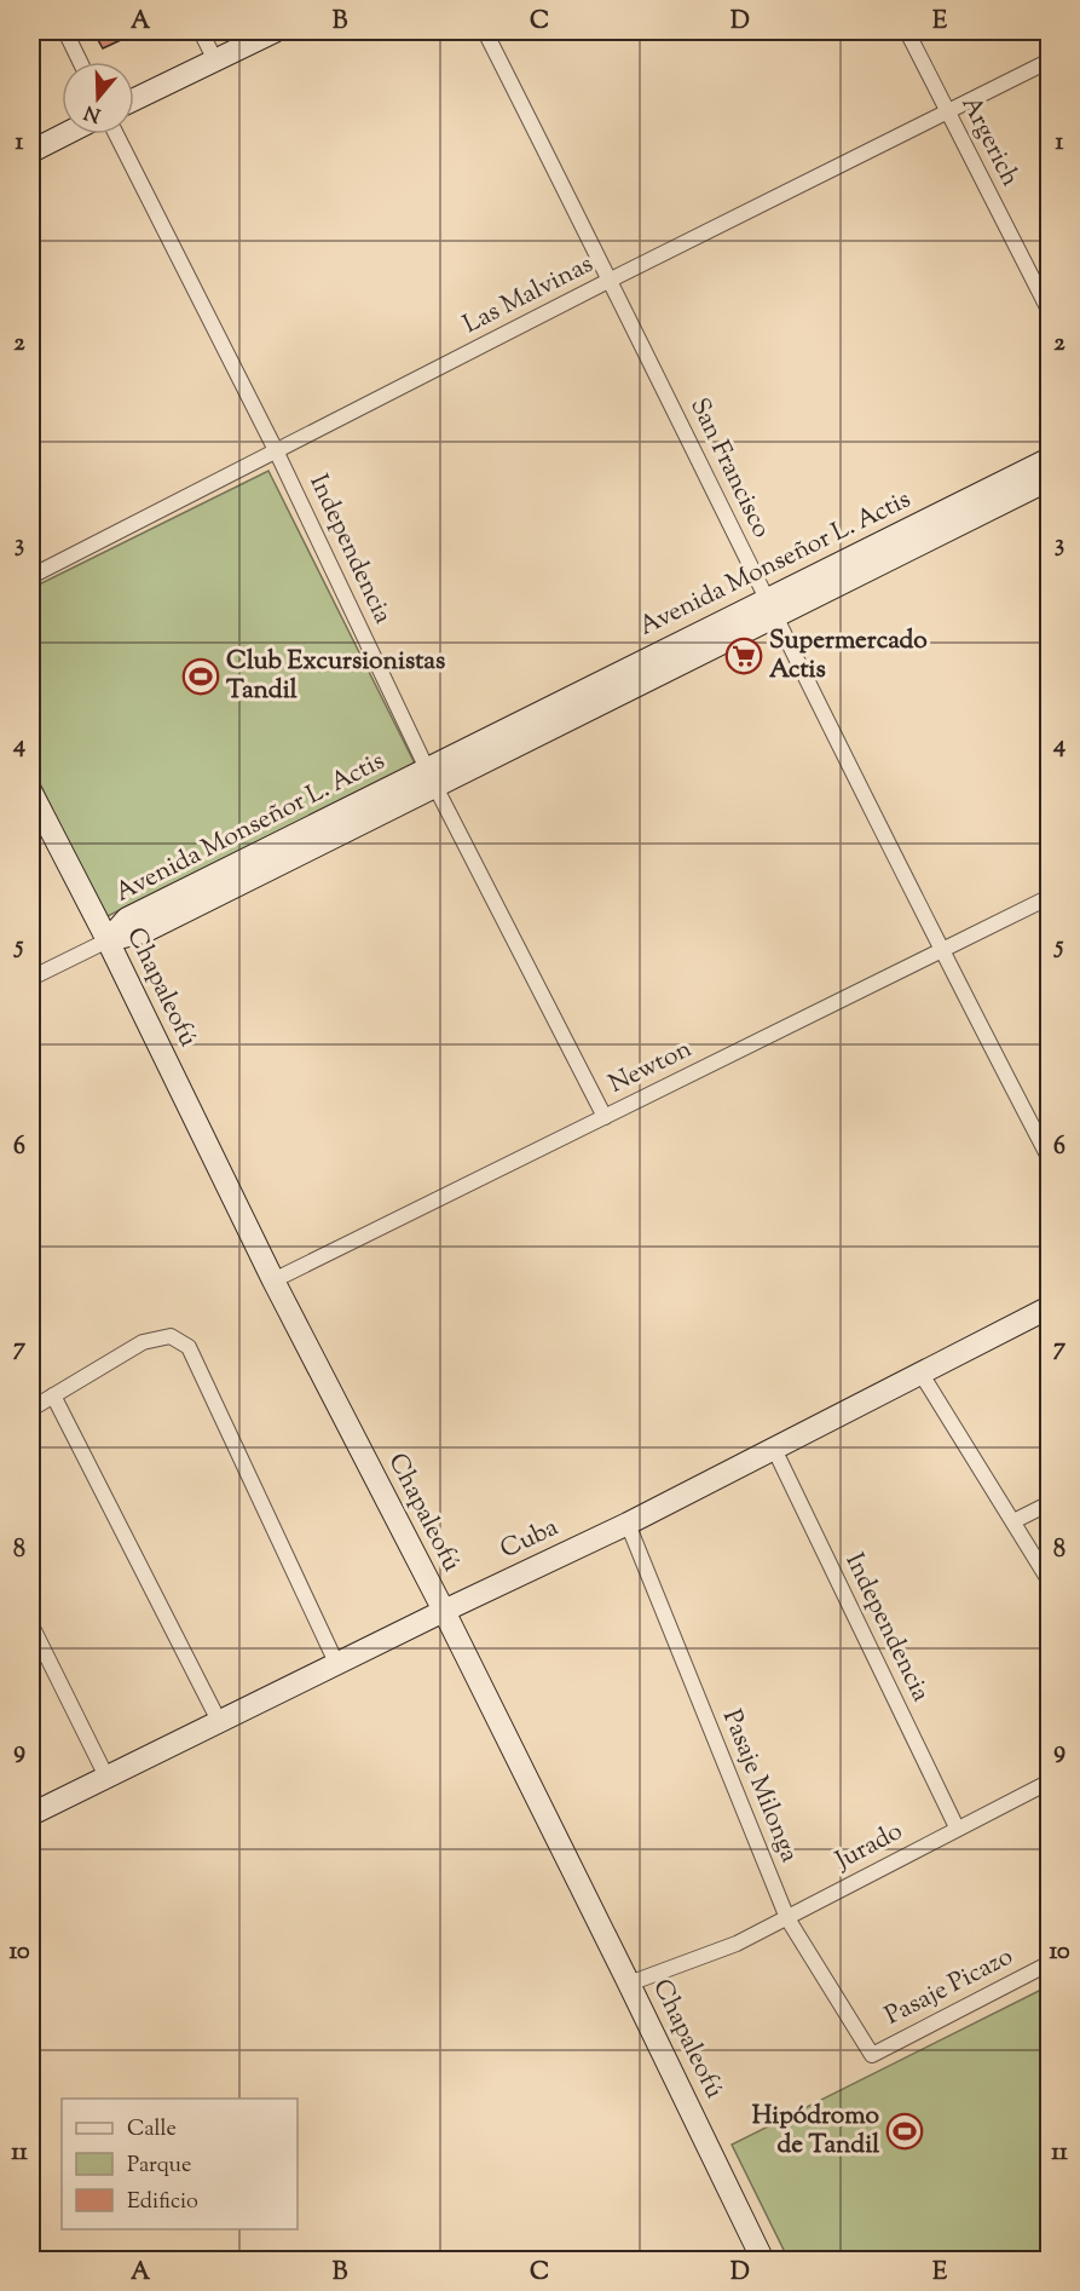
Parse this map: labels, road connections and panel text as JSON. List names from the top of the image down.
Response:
{
  "streets": {
    "street": [
      "Argerich",
      "Las Malvinas",
      "San Francisco",
      "Independencia",
      "Avenida Monseñor L. Actis",
      "Chapaleofú",
      "Newton",
      "Cuba",
      "Pasaje Milonga",
      "Jurado",
      "Pasaje Picazo"
    ]
  },
  "crossings": [
    ["Argerich", "Las Malvinas"],
    ["Las Malvinas", "San Francisco"],
    ["Las Malvinas", "Independencia"],
    ["San Francisco", "Avenida Monseñor L. Actis"],
    ["San Francisco", "Newton"],
    ["Independencia", "Avenida Monseñor L. Actis"],
    ["Independencia", "Newton"],
    ["Independencia", "Cuba"],
    ["Independencia", "Jurado"],
    ["Avenida Monseñor L. Actis", "Chapaleofú"],
    ["Chapaleofú", "Newton"],
    ["Chapaleofú", "Cuba"],
    ["Chapaleofú", "Jurado"],
    ["Cuba", "Pasaje Milonga"],
    ["Pasaje Milonga", "Jurado"],
    ["Pasaje Milonga", "Pasaje Picazo"]
  ],
  "places": {
    "supermarket": ["Supermercado Actis"],
    "sports": ["Club Excursionistas Tandil", "Hipódromo de Tandil"]
  },
  "legend": ["Calle", "Parque", "Edificio"],
  "north": "bottom",
  "grid": {
    "columns": [
      "A",
      "B",
      "C",
      "D",
      "E"
    ],
    "rows": [
      "1",
      "2",
      "3",
      "4",
      "5",
      "6",
      "7",
      "8",
      "9",
      "10",
      "11"
    ]
  }
}
